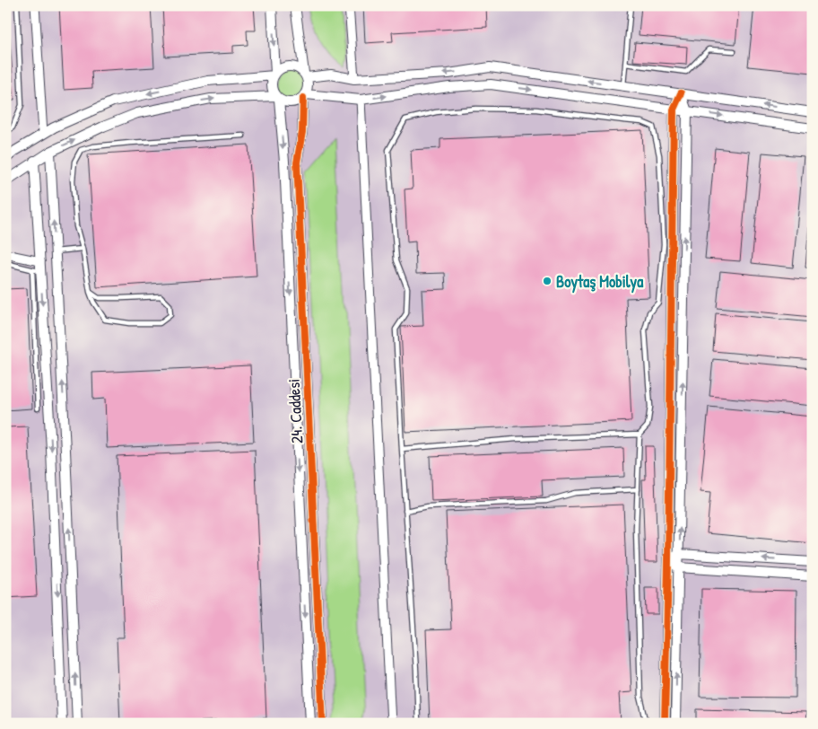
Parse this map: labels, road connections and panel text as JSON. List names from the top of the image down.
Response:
{
  "streets": {
    "street": ["24. Caddesi"]
  },
  "places": ["Boytaş Mobilya"]
}
